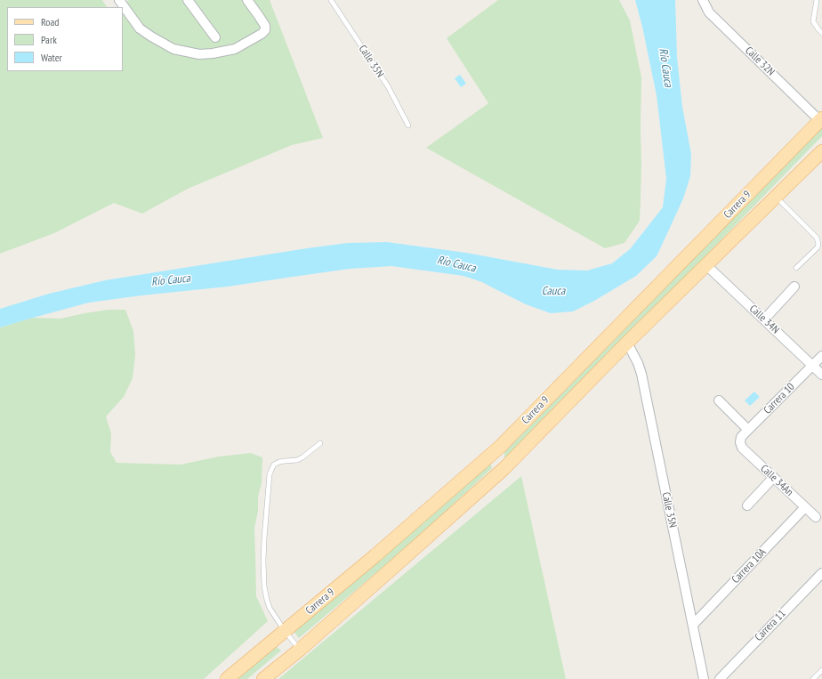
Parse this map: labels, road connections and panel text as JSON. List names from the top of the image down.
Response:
{
  "streets": {
    "main road": ["Carrera 9"],
    "street": [
      "Calle 35N",
      "Calle 32N",
      "Calle 34N",
      "Carrera 10",
      "Calle 34An",
      "Carrera 10A",
      "Carrera 11"
    ]
  },
  "crossings": [
    ["Calle 35N", "Carrera 9"],
    ["Calle 35N", "Carrera 10A"],
    ["Calle 32N", "Carrera 9"],
    ["Carrera 9", "Calle 34N"],
    ["Calle 34N", "Carrera 10"],
    ["Carrera 10", "Calle 34An"],
    ["Calle 34An", "Carrera 10A"]
  ],
  "water": ["Río Cauca", "Cauca"],
  "legend": ["Road", "Park", "Water"]
}
